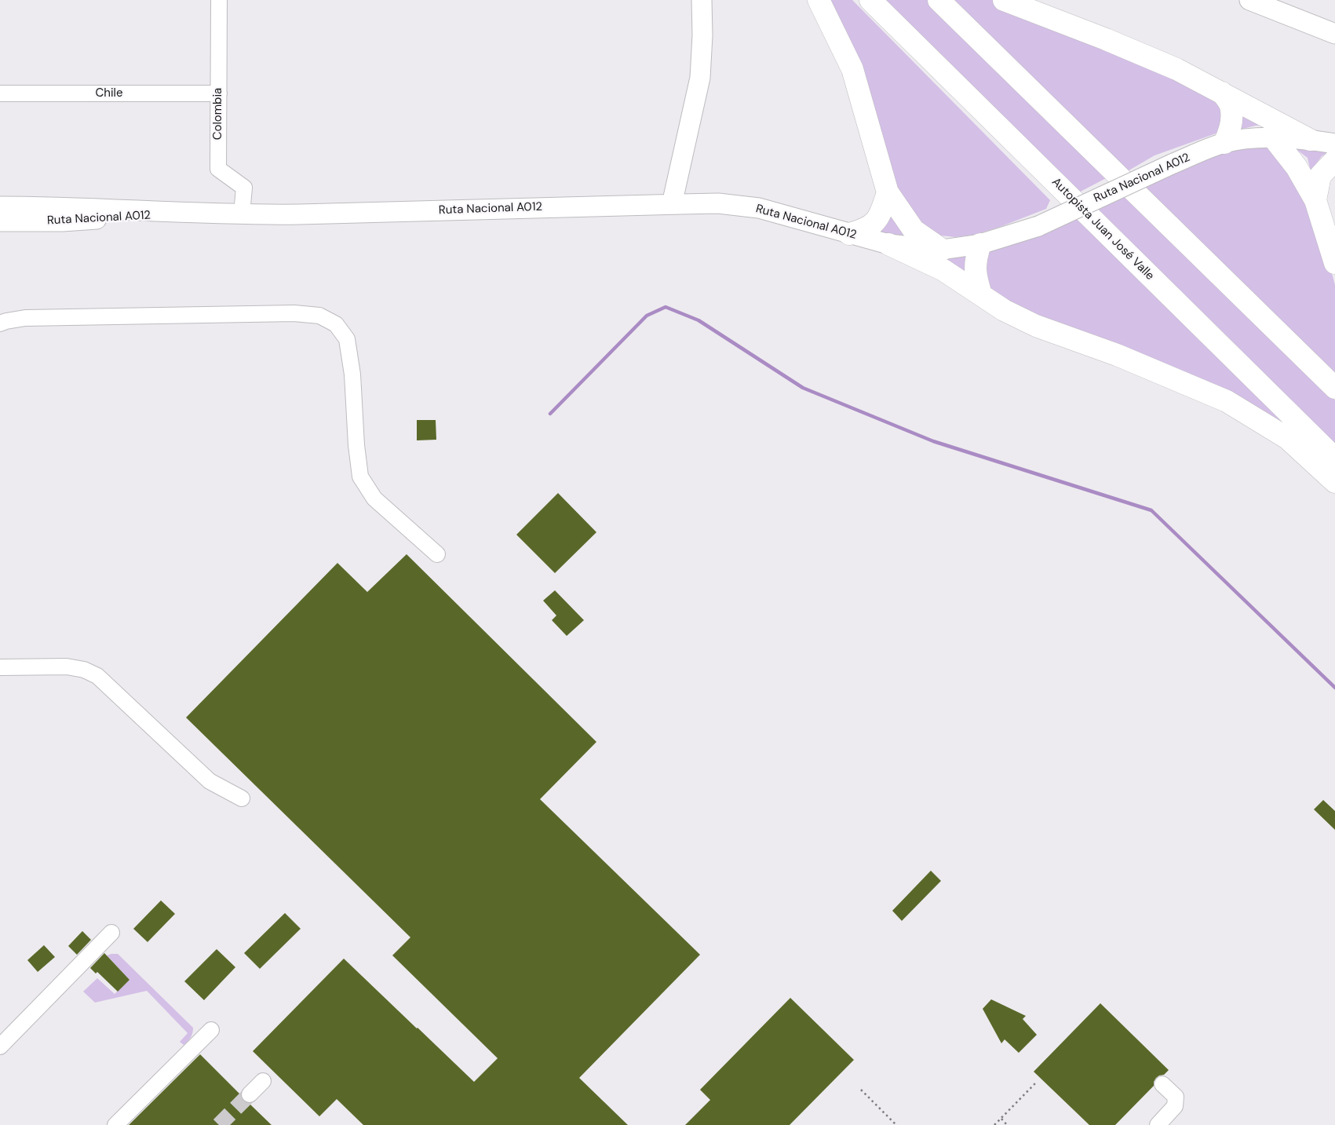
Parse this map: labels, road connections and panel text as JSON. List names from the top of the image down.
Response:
{
  "streets": {
    "highway": ["Autopista Juan José Valle"],
    "main road": ["Ruta Nacional A012"],
    "street": ["Chile", "Colombia"]
  },
  "crossings": [
    ["Chile", "Colombia"],
    ["Colombia", "Ruta Nacional A012"]
  ]
}
